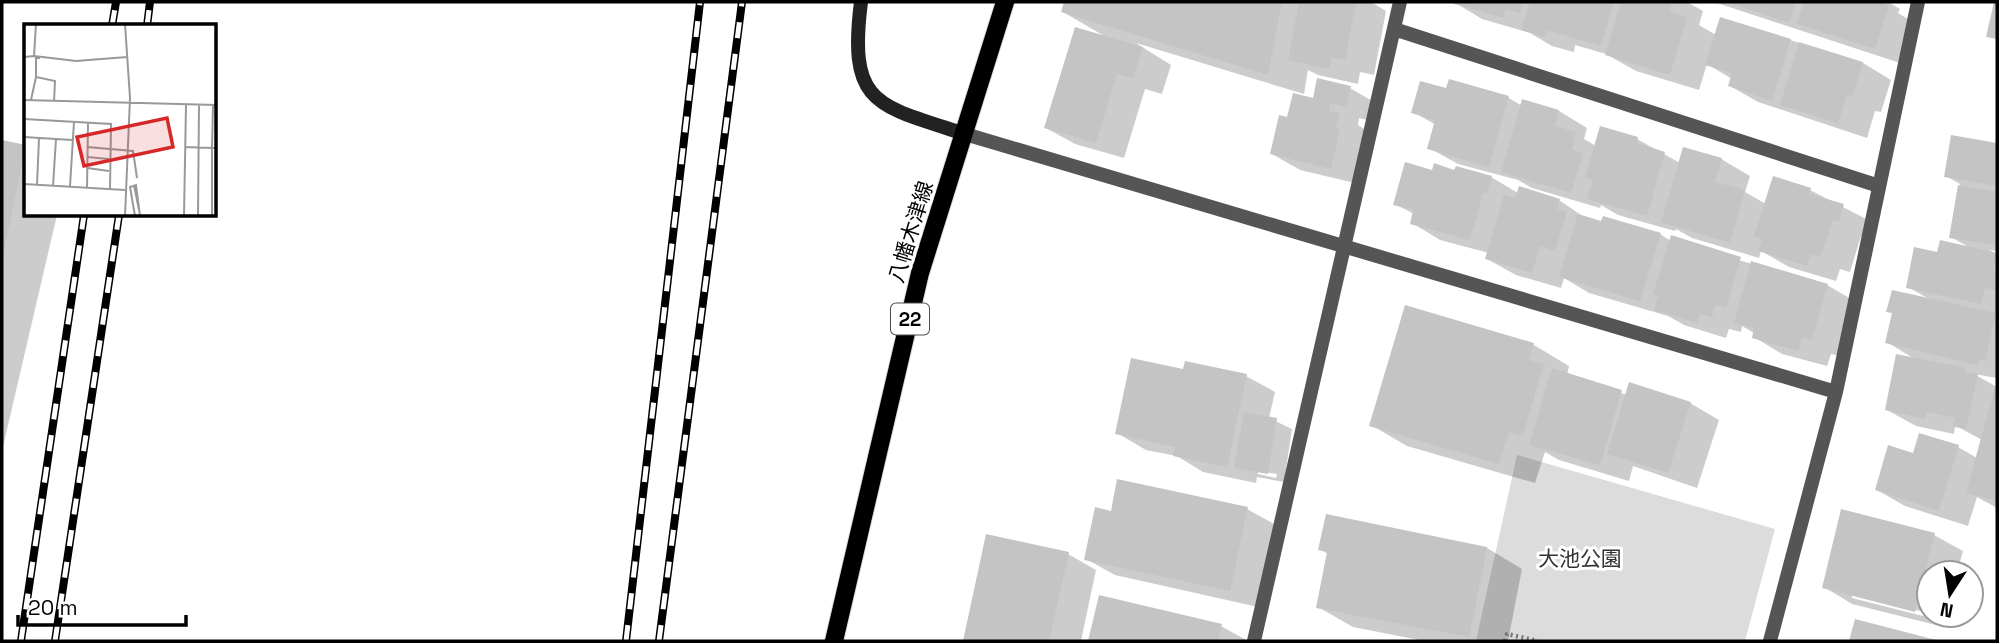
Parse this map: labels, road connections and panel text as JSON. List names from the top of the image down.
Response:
{
  "streets": {
    "main road": ["八幡木津線", "22"]
  },
  "parks": ["大池公園"],
  "scale_bar": "20 m",
  "north": "bottom"
}
